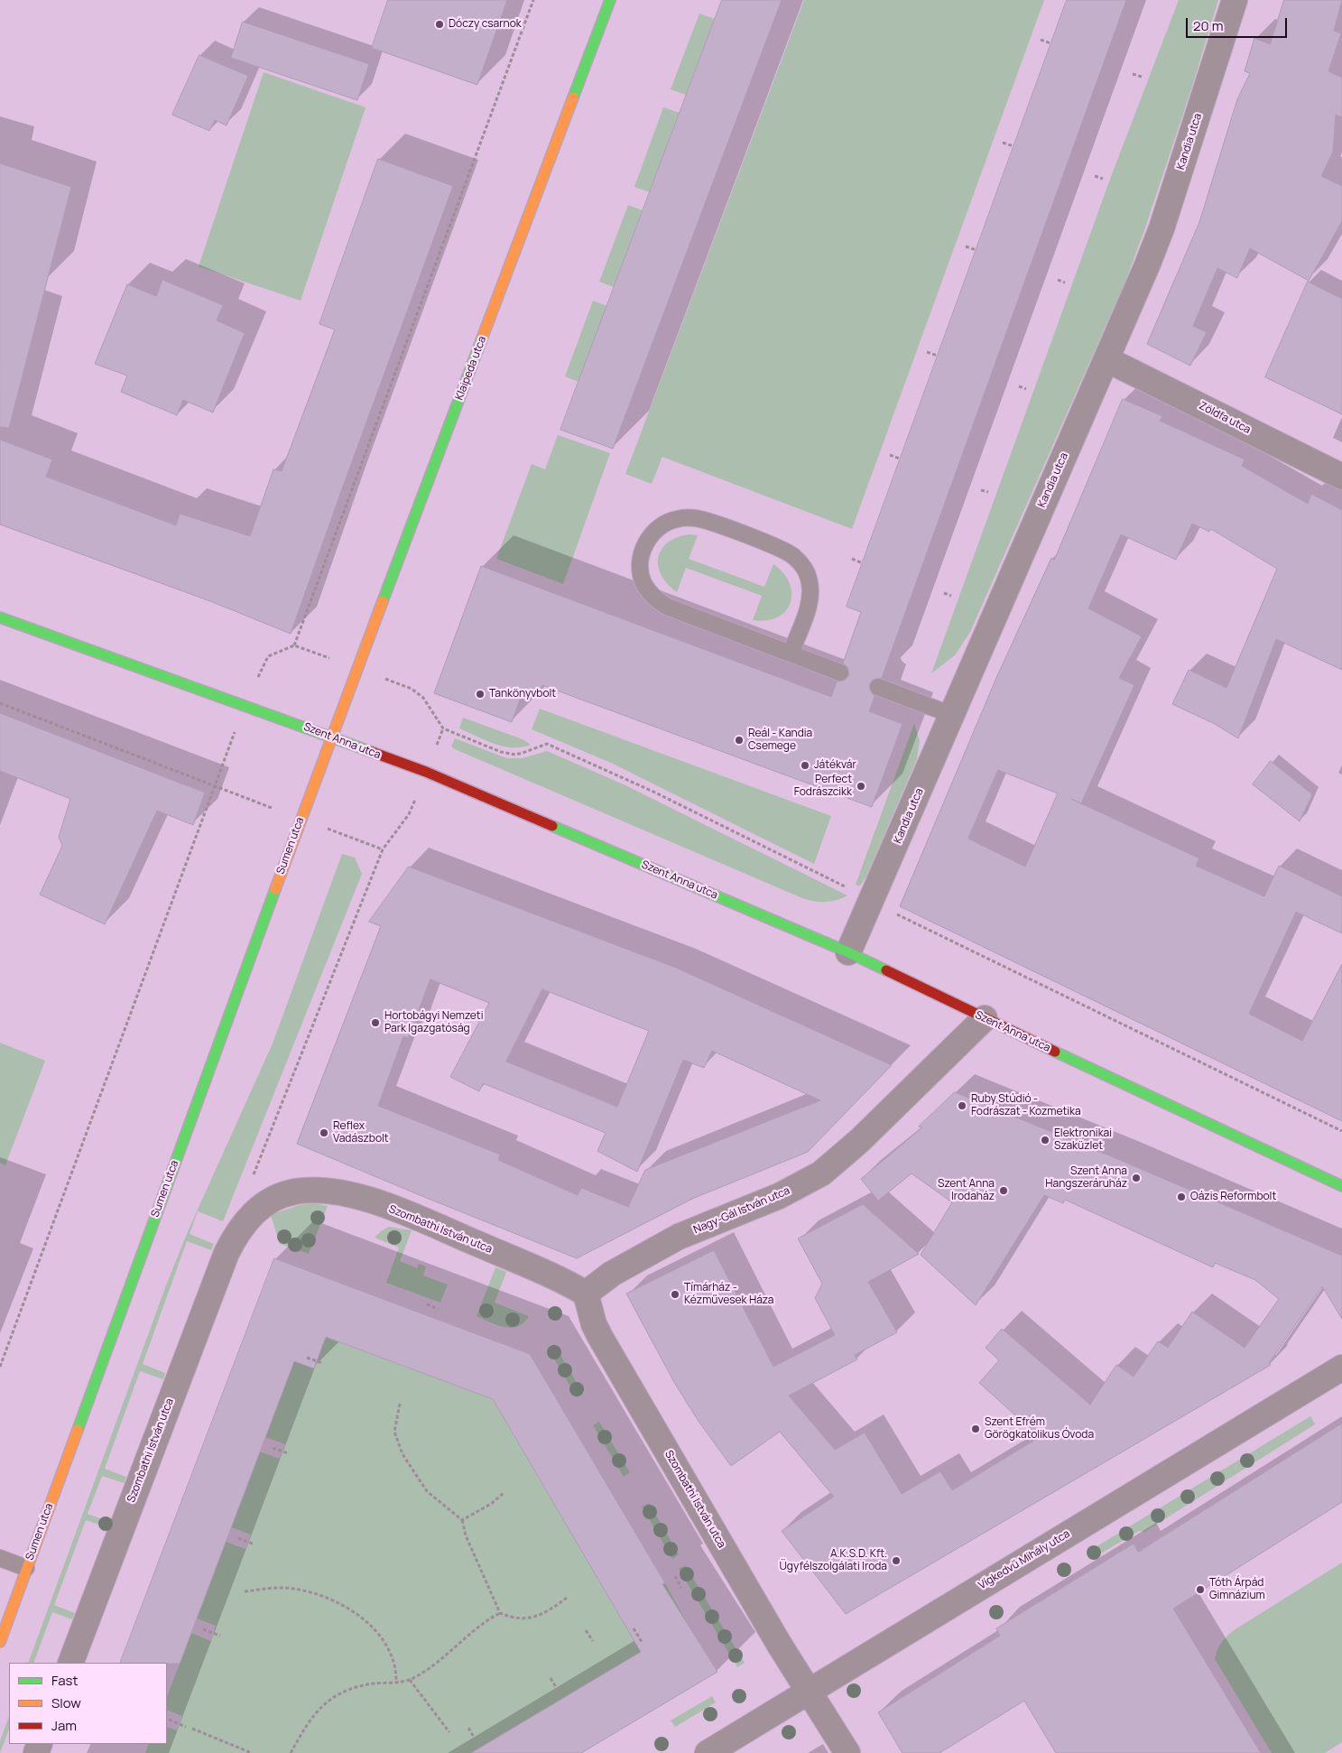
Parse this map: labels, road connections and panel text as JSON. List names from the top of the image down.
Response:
{
  "streets": {
    "street": [
      "Kandia utca",
      "Klaipeda utca",
      "Zöldfa utca",
      "Szent Anna utca",
      "Sumen utca",
      "Nagy-Gál István utca",
      "Szombathi István utca",
      "Vígkedvű Mihály utca"
    ]
  },
  "crossings": [
    ["Kandia utca", "Zöldfa utca"],
    ["Kandia utca", "Szent Anna utca"],
    ["Klaipeda utca", "Szent Anna utca"],
    ["Klaipeda utca", "Sumen utca"],
    ["Szent Anna utca", "Sumen utca"],
    ["Szent Anna utca", "Nagy-Gál István utca"],
    ["Nagy-Gál István utca", "Szombathi István utca"],
    ["Szombathi István utca", "Vígkedvű Mihály utca"]
  ],
  "places": [
    "Dóczy csarnok",
    "Tankönyvbolt",
    "Reál - Kandia Csemege",
    "Játékvár",
    "Perfect Fodrászcikk",
    "Hortobágyi Nemzeti Park Igazgatóság",
    "Ruby Stúdió - Fodrászat - Kozmetika",
    "Reflex Vadászbolt",
    "Elektronikai Szaküzlet",
    "Szent Anna Hangszeráruház",
    "Szent Anna Irodaház",
    "Oázis Reformbolt",
    "Tímárház - Kézművesek Háza",
    "Szent Efrém Görögkatolikus Óvoda",
    "A.K.S.D. Kft. Ügyfélszolgálati Iroda",
    "Tóth Árpád Gimnázium"
  ],
  "legend": ["Fast", "Slow", "Jam"],
  "scale_bar": "20 m"
}
